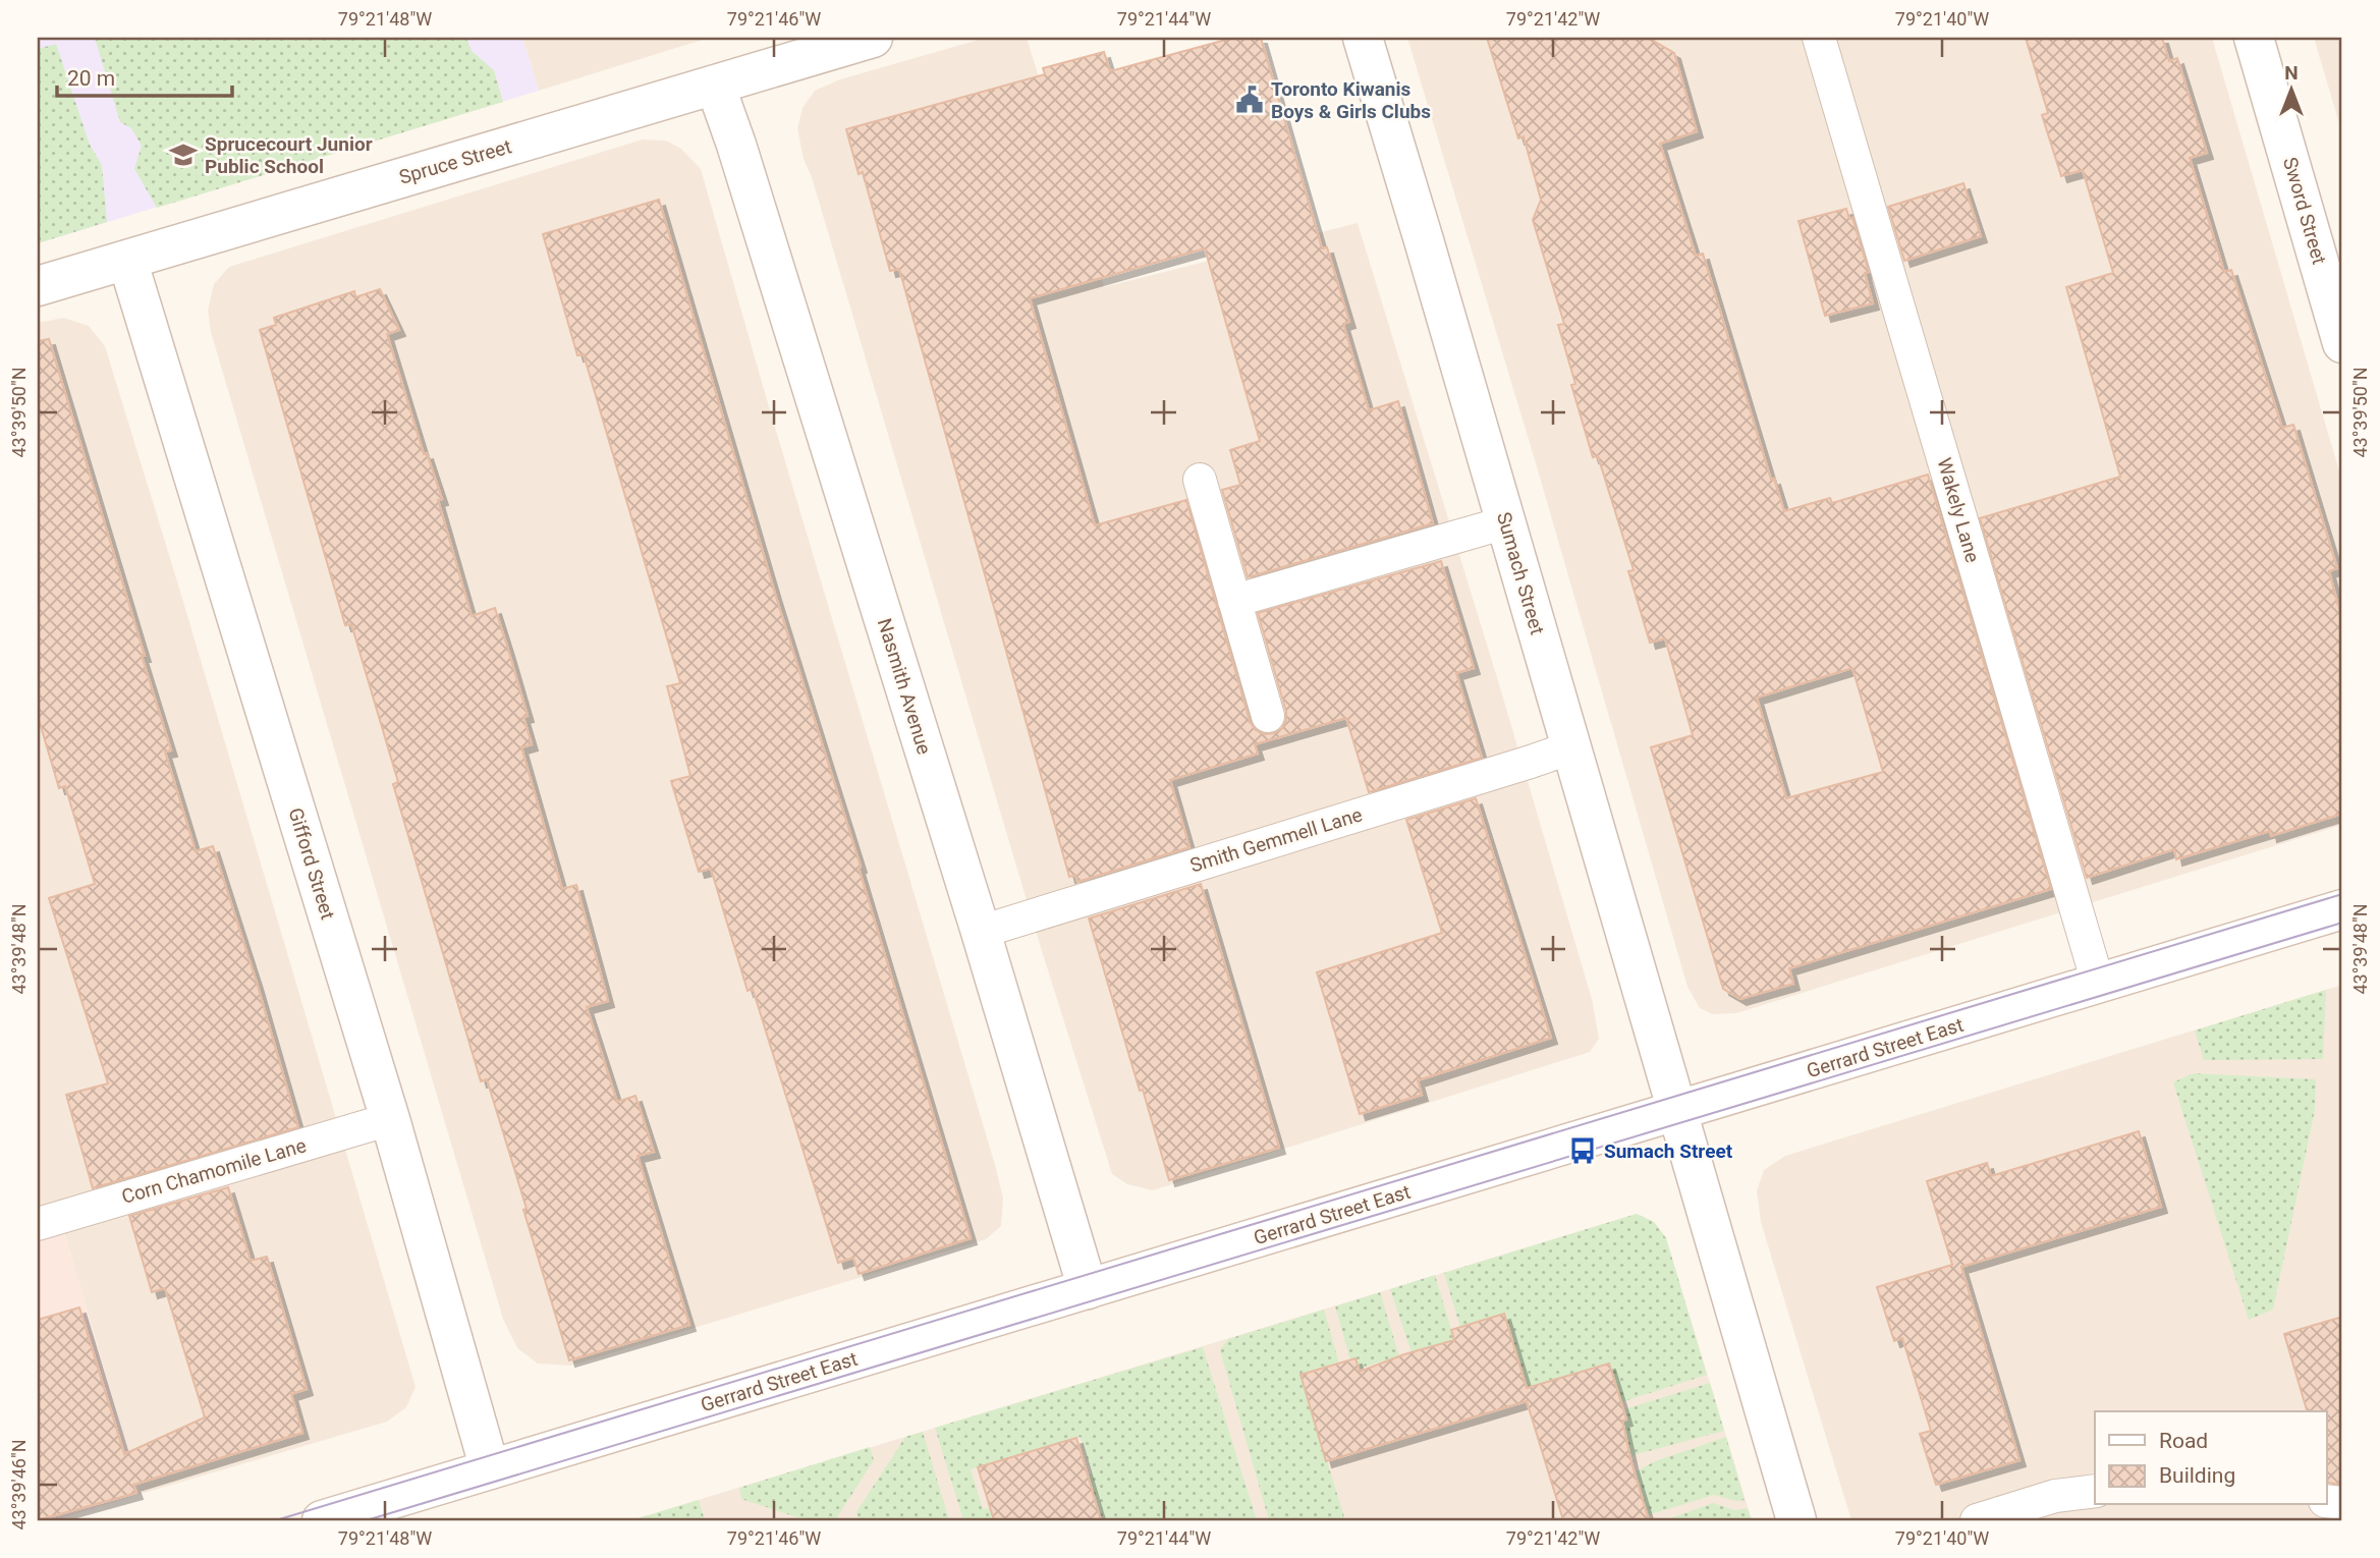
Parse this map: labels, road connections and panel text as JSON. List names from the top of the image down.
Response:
{
  "streets": {
    "street": [
      "Spruce Street",
      "Sword Street",
      "Sumach Street",
      "Nasmith Avenue",
      "Gifford Street",
      "Gerrard Street East"
    ],
    "lane": ["Wakely Lane", "Smith Gemmell Lane", "Corn Chamomile Lane"]
  },
  "crossings": [
    ["Spruce Street", "Nasmith Avenue"],
    ["Spruce Street", "Gifford Street"],
    ["Wakely Lane", "Gerrard Street East"],
    ["Sumach Street", "Smith Gemmell Lane"],
    ["Sumach Street", "Gerrard Street East"],
    ["Nasmith Avenue", "Smith Gemmell Lane"],
    ["Nasmith Avenue", "Gerrard Street East"],
    ["Gifford Street", "Gerrard Street East"],
    ["Gifford Street", "Corn Chamomile Lane"]
  ],
  "places": {
    "public building": ["Toronto Kiwanis Boys & Girls Clubs"],
    "school or university": ["Sprucecourt Junior Public School"],
    "bus stop": ["Sumach Street"]
  },
  "legend": ["Road", "Building"],
  "scale_bar": "20 m",
  "north": "top",
  "coordinates": [
    "79°21'48\"W",
    "79°21'46\"W",
    "79°21'44\"W",
    "79°21'42\"W",
    "79°21'40\"W",
    "43°39'50\"N",
    "43°39'48\"N",
    "43°39'46\"N"
  ]
}
